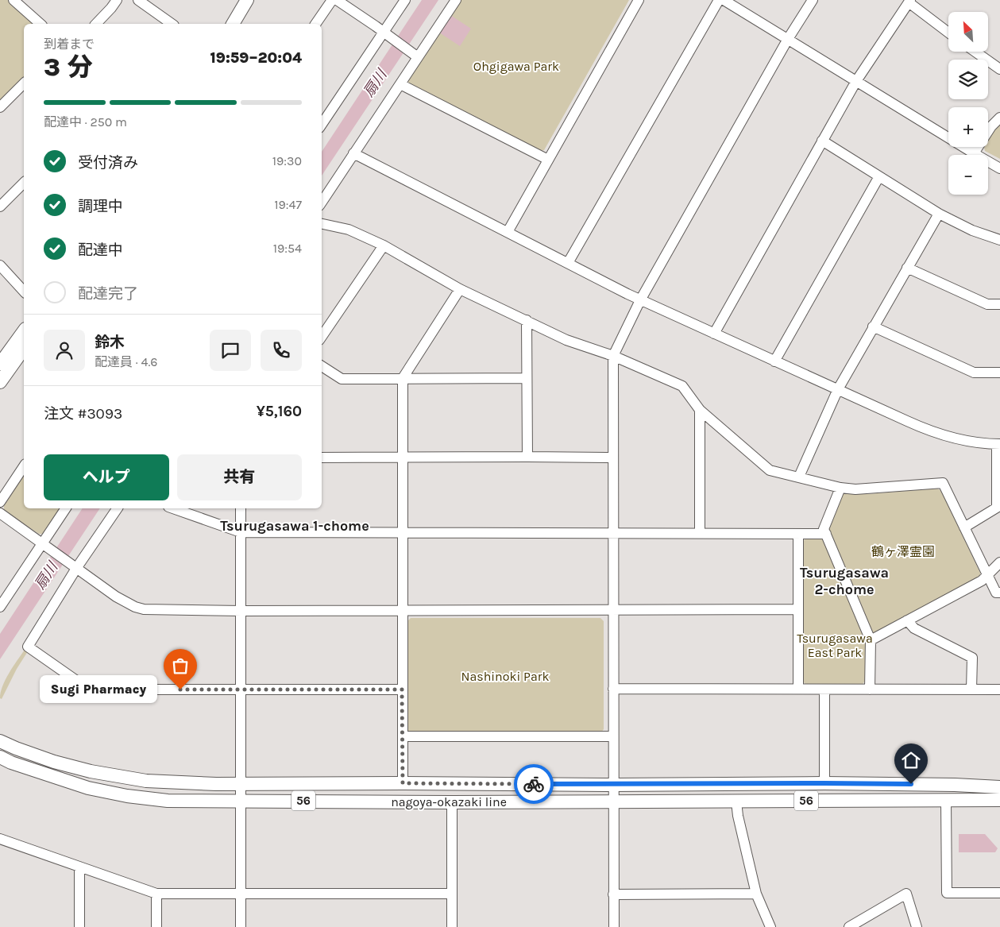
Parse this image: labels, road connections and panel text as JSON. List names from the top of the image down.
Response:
{
  "streets": {
    "main road": ["56", "nagoya-okazaki line"]
  },
  "districts": ["Tsurugasawa 1-chome", "Tsurugasawa 2-chome"],
  "water": ["扇川"],
  "parks": [
    "Ohgigawa Park",
    "鶴ヶ澤霊園",
    "Tsurugasawa East Park",
    "Nashinoki Park"
  ],
  "places": ["Sugi Pharmacy"],
  "north": "top left",
  "page": {
    "map_buttons": ["+", "−"],
    "heading": ["3 分", "到着まで", "19:59–20:04"],
    "panel": [
      "鈴木",
      "配達員 · 4.6",
      "注文 #3093",
      "¥5,160"
    ],
    "bar": "配達中 · 250 m",
    "list": [
      ["受付済み", "19:30"],
      ["調理中", "19:47"],
      ["配達中", "19:54"],
      "配達完了"
    ],
    "buttons": ["ヘルプ", "共有"],
    "bubble": "Sugi Pharmacy"
  }
}
